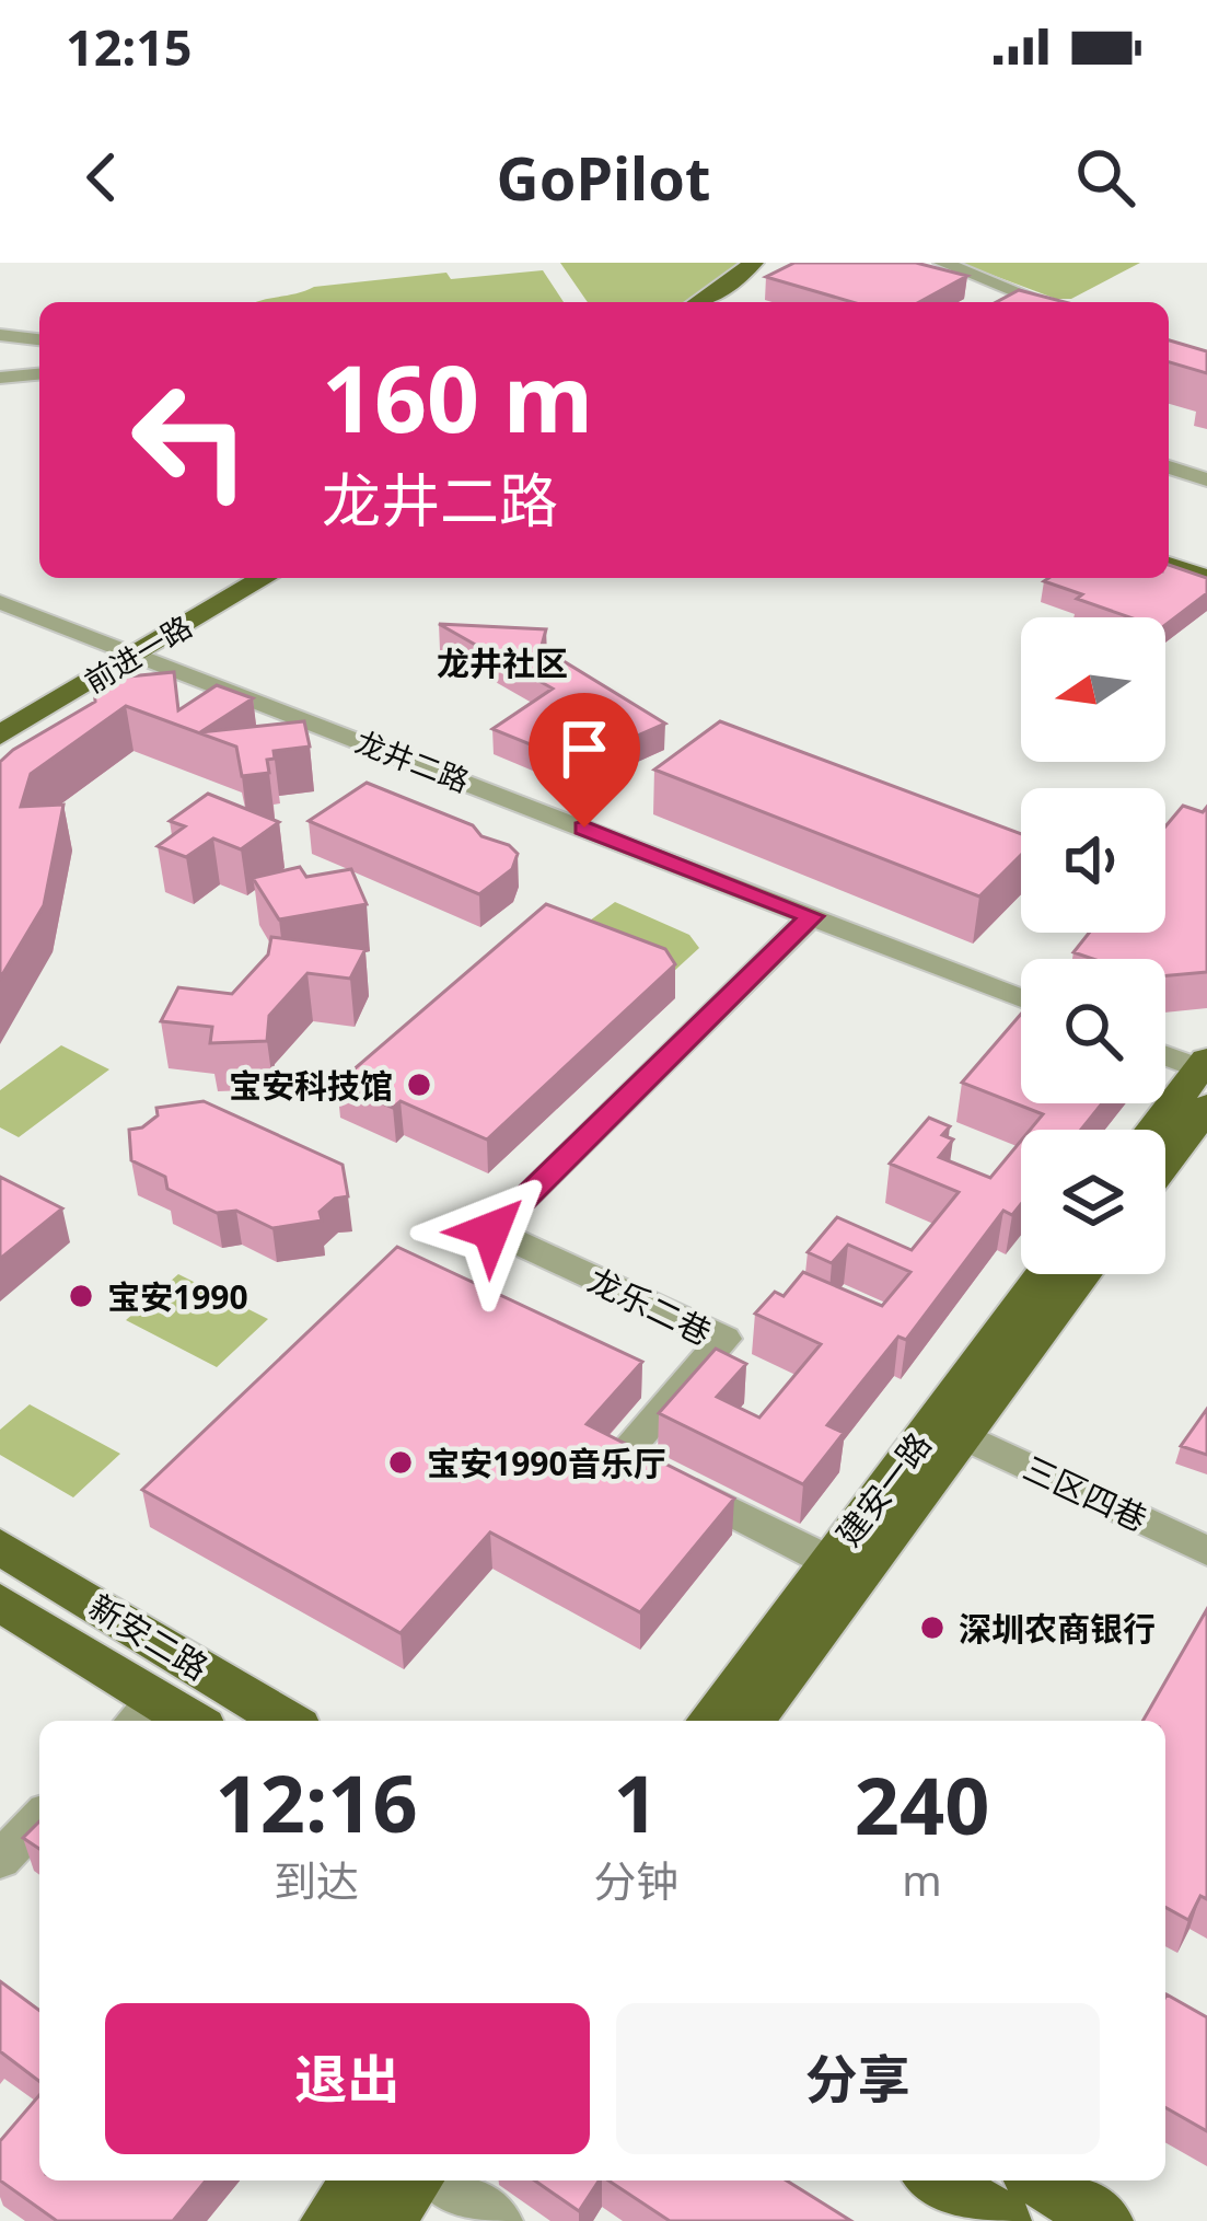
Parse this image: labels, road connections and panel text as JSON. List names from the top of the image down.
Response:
{
  "streets": {
    "main road": ["前进一路", "建安一路", "新安二路"],
    "street": ["龙井二路", "龙乐二巷", "三区四巷"]
  },
  "crossings": [
    ["前进一路", "龙井二路"],
    ["龙井二路", "龙乐二巷"],
    ["龙乐二巷", "建安一路"],
    ["建安一路", "三区四巷"]
  ],
  "districts": ["龙井社区"],
  "places": [
    "宝安科技馆",
    "宝安1990",
    "宝安1990音乐厅",
    "深圳农商银行"
  ],
  "north": "left",
  "page": {
    "status": "12:15",
    "header": "GoPilot",
    "turn": ["160 m", "龙井二路"],
    "eta": [
      "12:16",
      "到达",
      "1",
      "分钟",
      "240",
      "m"
    ],
    "buttons": ["退出", "分享"]
  }
}
